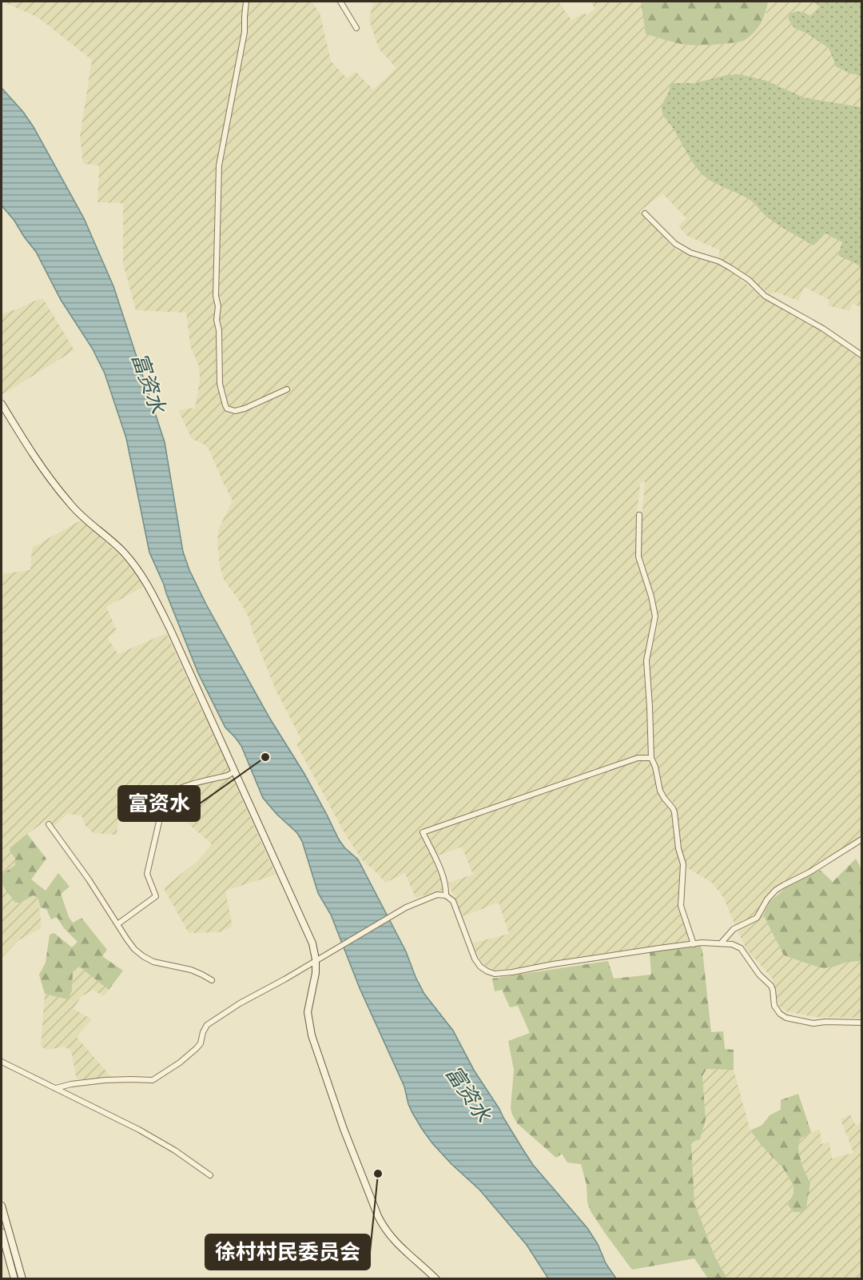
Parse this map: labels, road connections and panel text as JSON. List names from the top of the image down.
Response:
{
  "water": ["富资水"],
  "places": ["富资水", "徐村村民委员会"]
}
